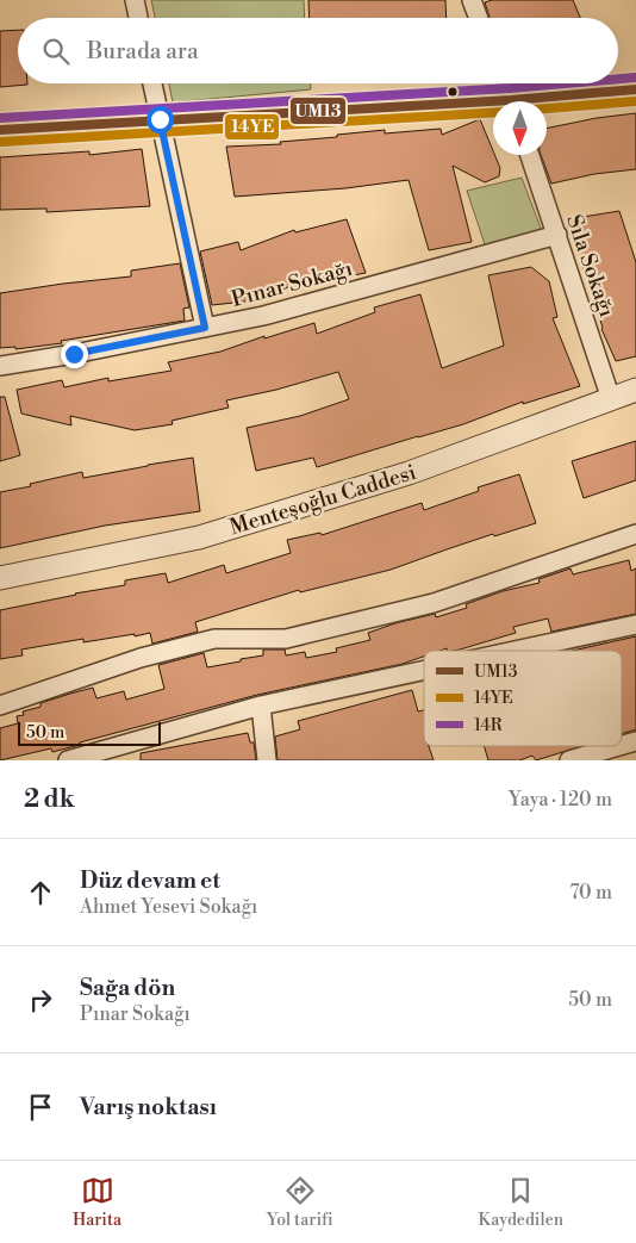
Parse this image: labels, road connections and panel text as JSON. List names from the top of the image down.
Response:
{
  "streets": {
    "street": ["Sıla Sokağı", "Pınar Sokağı", "Menteşoğlu Caddesi"]
  },
  "crossings": [
    ["Sıla Sokağı", "Pınar Sokağı"],
    ["Sıla Sokağı", "Menteşoğlu Caddesi"]
  ],
  "lines": ["transit line 14R", "transit line UM13", "transit line 14YE"],
  "legend": ["UM13", "14YE", "14R"],
  "scale_bar": "50 m",
  "north": "bottom",
  "page": {
    "search": "Burada ara",
    "scale": "50 m",
    "heading": ["2 dk", "Yaya · 120 m"],
    "list": [
      ["Düz devam et", "Ahmet Yesevi Sokağı", "70 m"],
      ["Sağa dön", "Pınar Sokağı", "50 m"],
      "Varış noktası"
    ],
    "nav": ["Harita", "Yol tarifi", "Kaydedilen"]
  }
}
